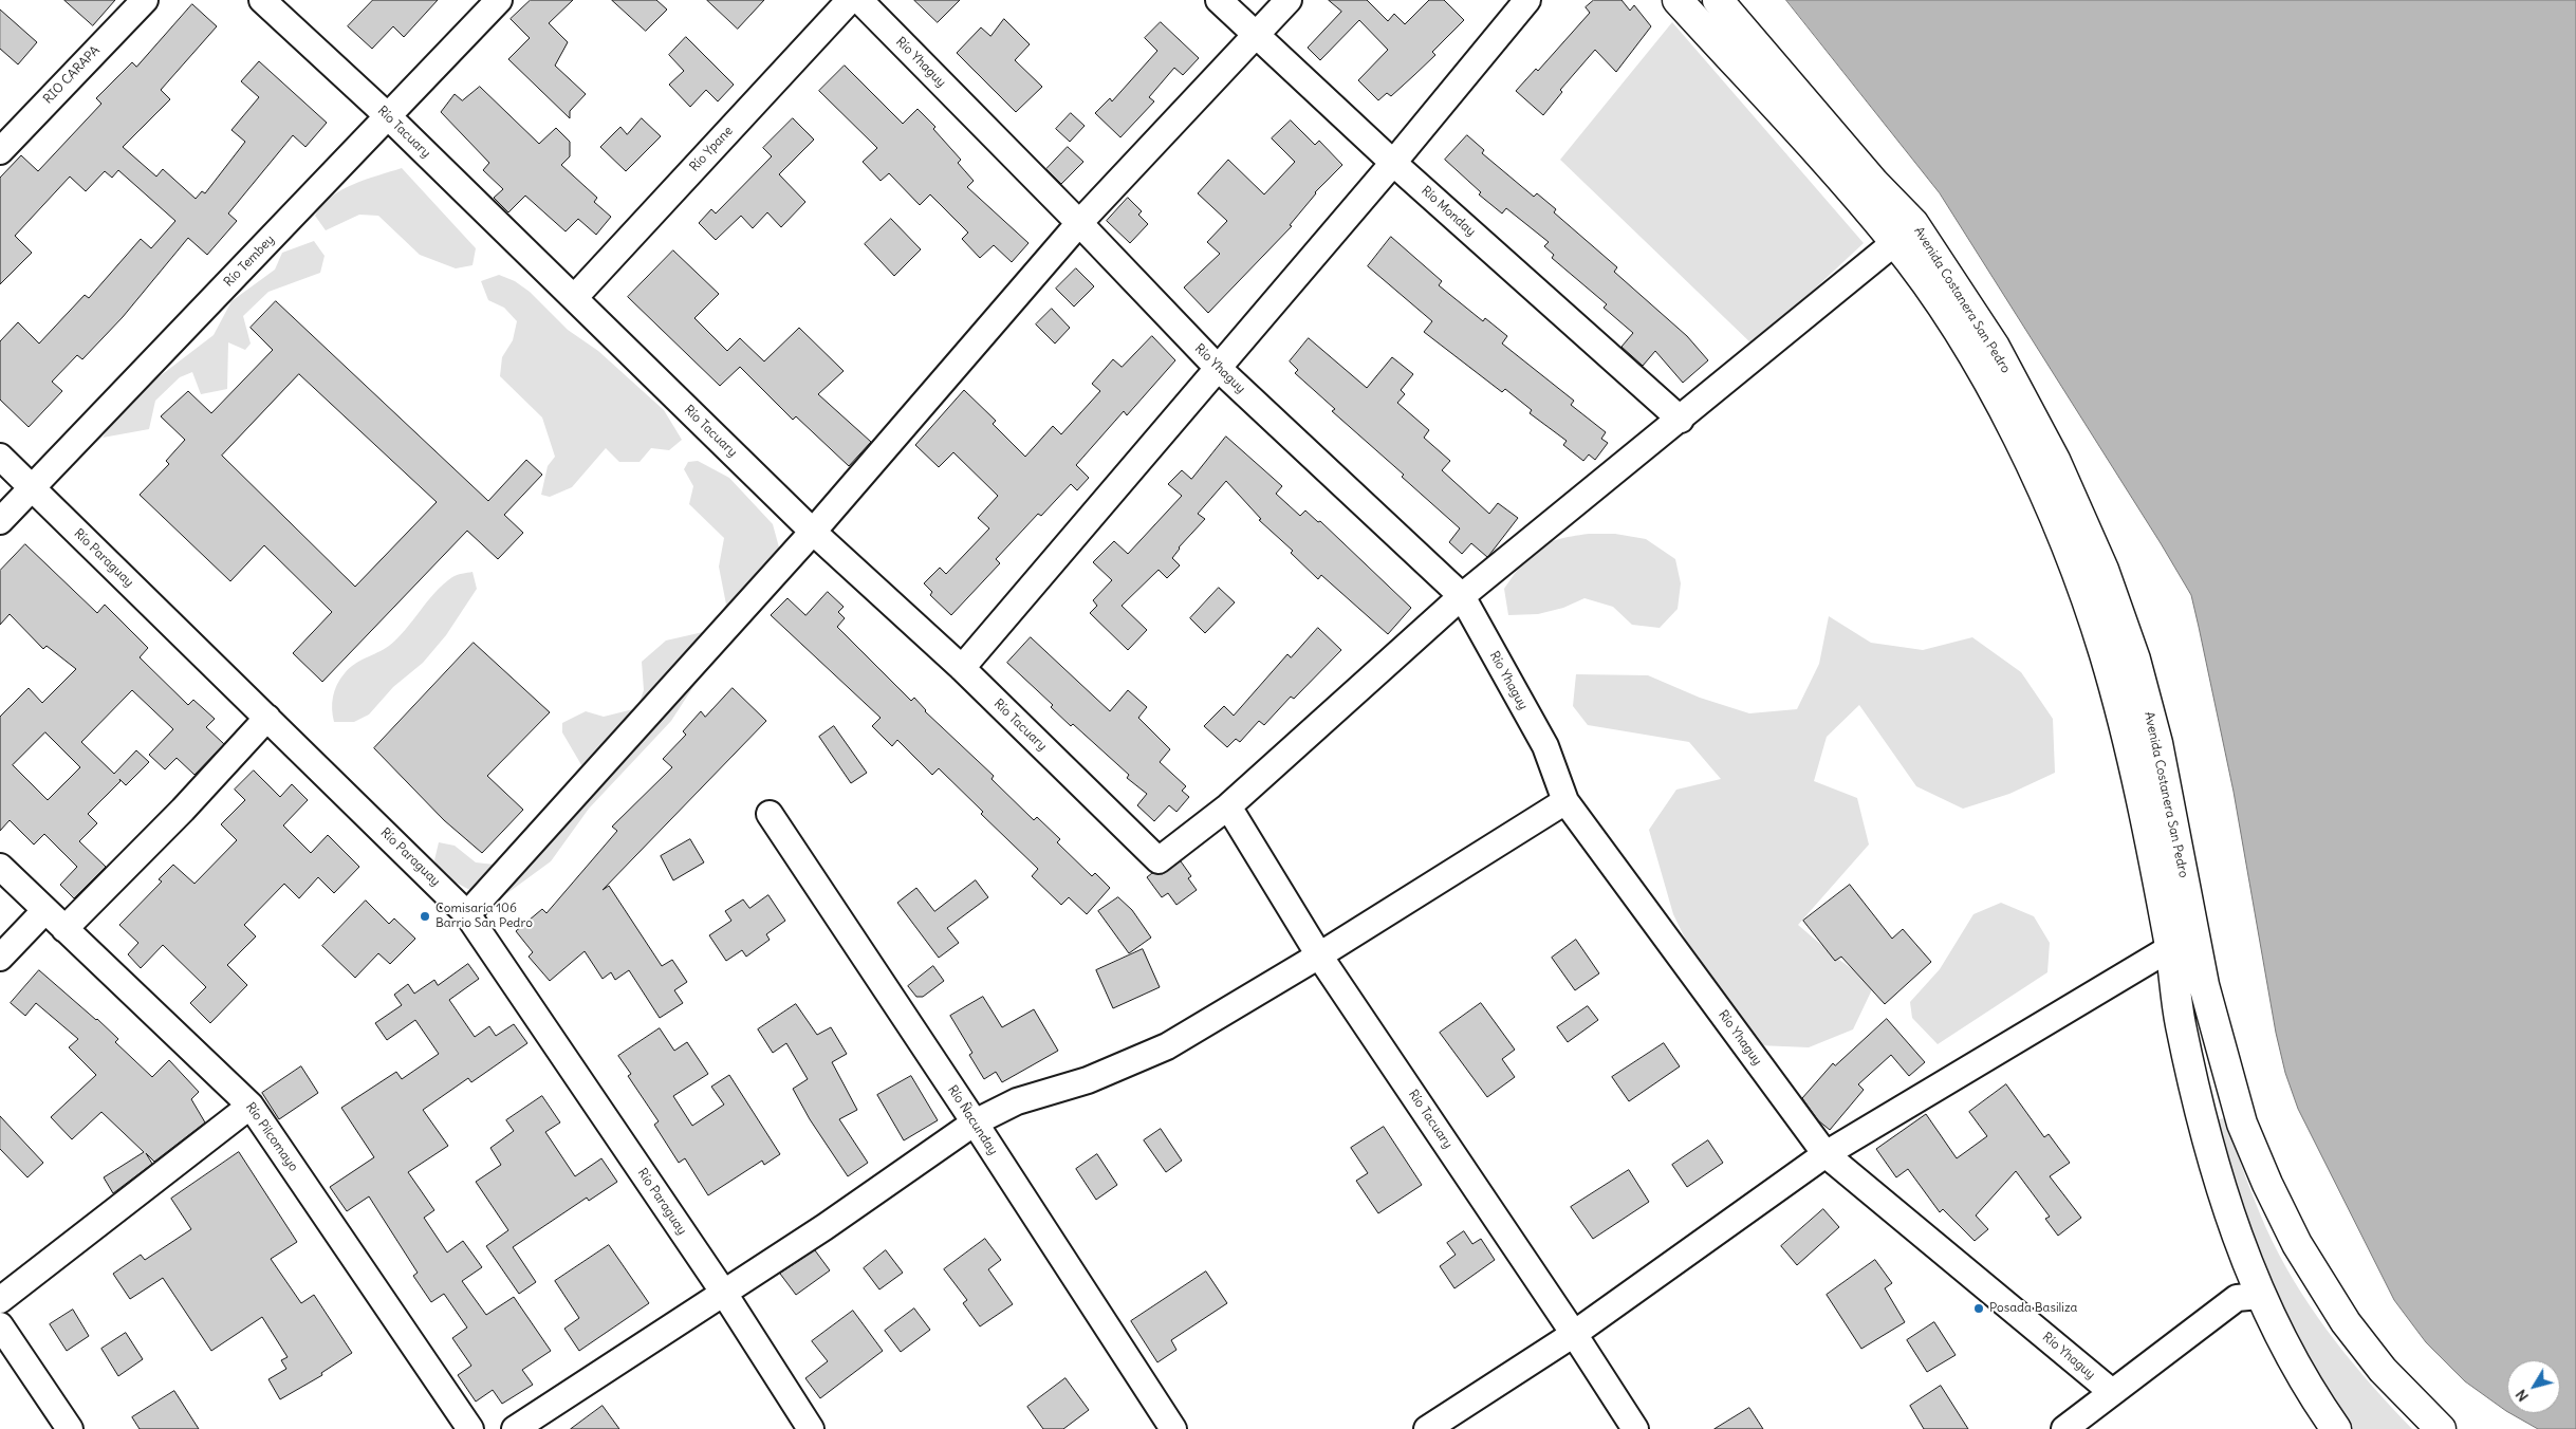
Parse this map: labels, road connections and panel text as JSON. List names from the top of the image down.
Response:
{
  "streets": {
    "main road": ["Avenida Costanera San Pedro"],
    "street": [
      "Río Yhaguy",
      "RIO CARAPA",
      "Río Tacuary",
      "Río Ypane",
      "Río Monday",
      "Río Tembey",
      "Río Paraguay",
      "Río Ñacunday",
      "Río Pilcomayo"
    ]
  },
  "crossings": [
    ["Río Tacuary", "Río Ypane"],
    ["Río Tacuary", "Río Tembey"],
    ["Río Tembey", "Río Paraguay"]
  ],
  "places": ["Comisaría 106 Barrio San Pedro", "Posada Basiliza"],
  "north": "bottom left"
}
